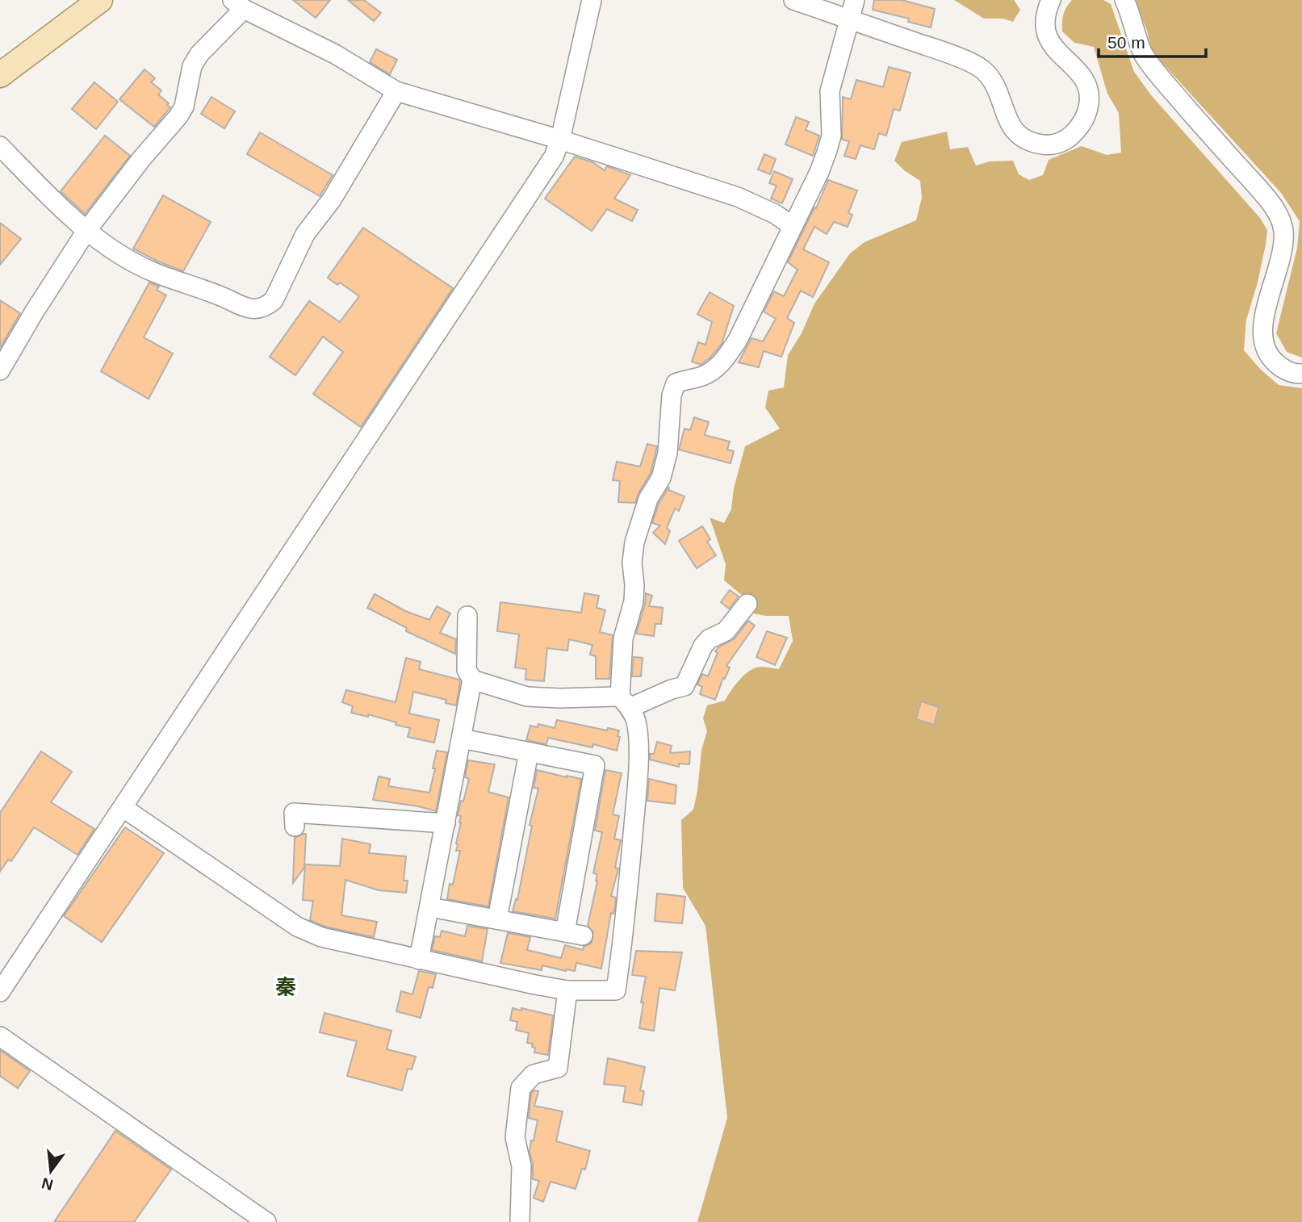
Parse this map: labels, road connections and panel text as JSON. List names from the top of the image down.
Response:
{
  "districts": ["秦"],
  "scale_bar": "50 m",
  "north": "bottom"
}
